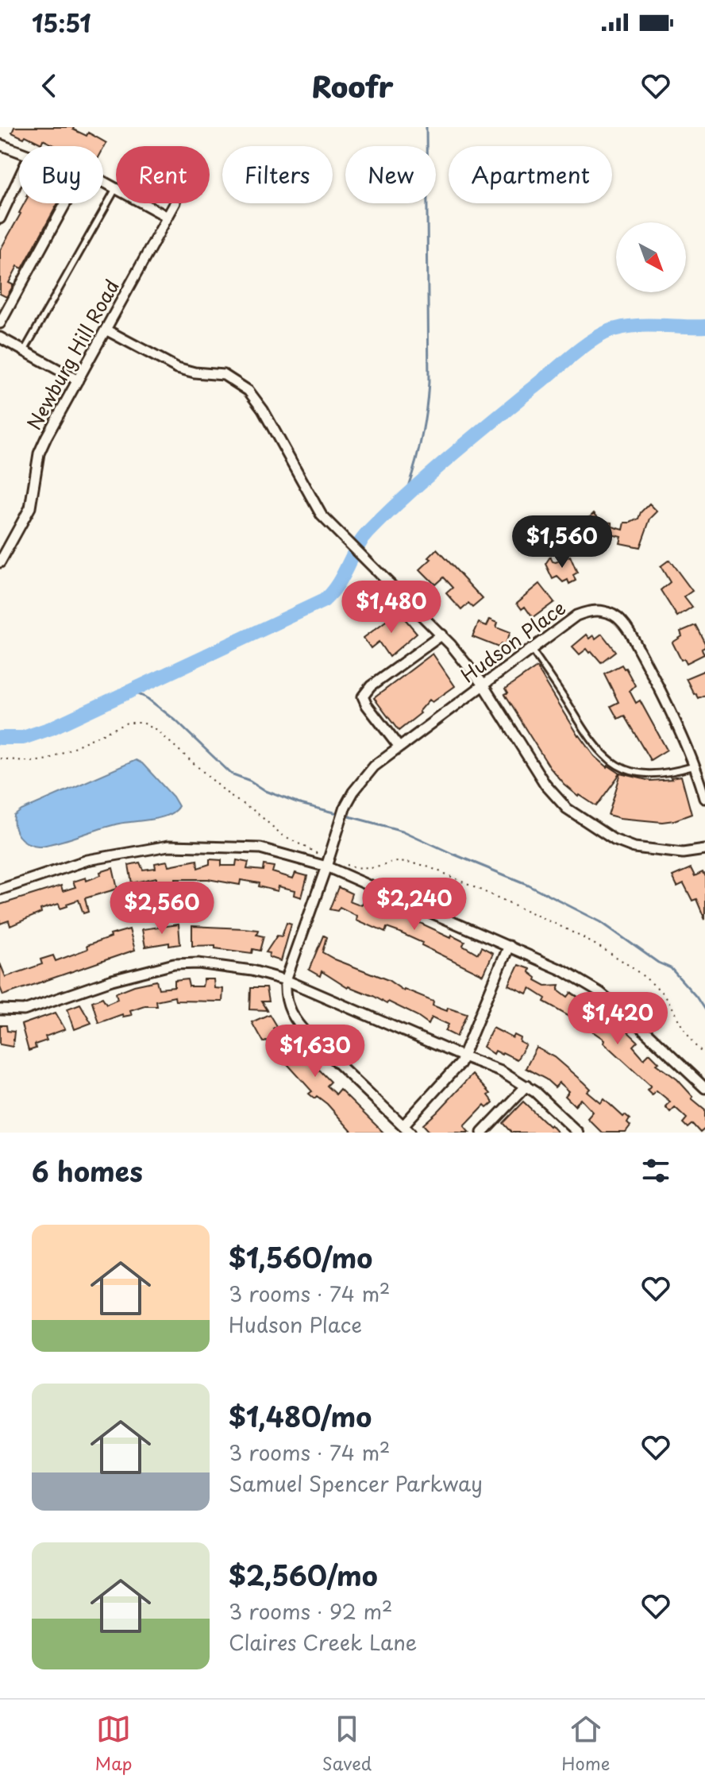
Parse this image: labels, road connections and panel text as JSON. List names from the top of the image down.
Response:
{
  "streets": {
    "street": ["Newburg Hill Road", "Hudson Place"]
  },
  "north": "bottom right",
  "page": {
    "status": "15:51",
    "header": "Roofr",
    "chip": [
      "Buy",
      "Rent",
      "Filters",
      "New",
      "Apartment"
    ],
    "price": [
      "$1,560",
      "$1,480",
      "$2,240",
      "$2,560",
      "$1,420",
      "$1,630"
    ],
    "heading": "6 homes",
    "list": [
      {
        "name": "$1,560/mo",
        "note": "3 rooms · 74 m² · Hudson Place"
      },
      {
        "name": "$1,480/mo",
        "note": "3 rooms · 74 m² · Samuel Spencer Parkway"
      },
      {
        "name": "$2,560/mo",
        "note": "3 rooms · 92 m² · Claires Creek Lane"
      }
    ],
    "tabs": ["Map", "Saved", "Home"]
  }
}
